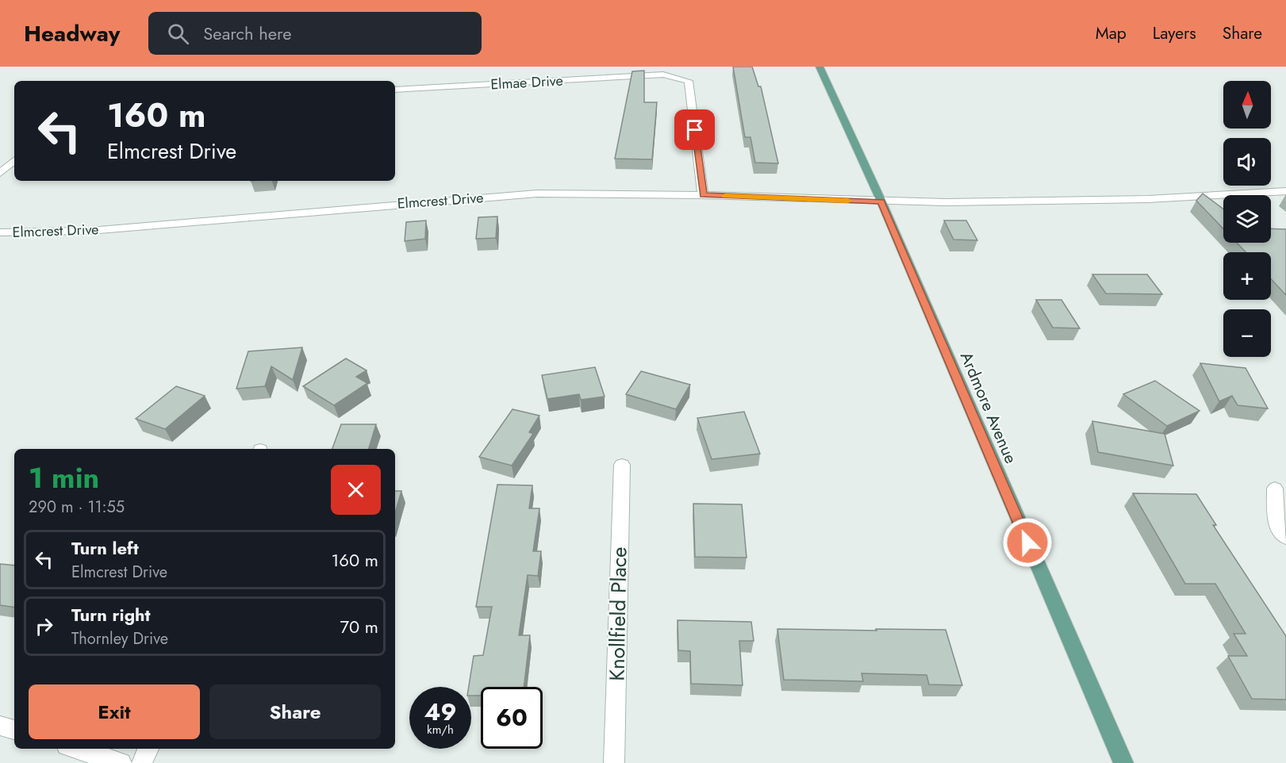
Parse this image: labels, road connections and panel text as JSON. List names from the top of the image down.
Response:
{
  "streets": {
    "main road": ["Ardmore Avenue"],
    "street": ["Elmae Drive", "Elmcrest Drive", "Knollfield Place"]
  },
  "crossings": [
    ["Elmae Drive", "Elmcrest Drive"],
    ["Elmcrest Drive", "Ardmore Avenue"]
  ],
  "north": "top",
  "page": {
    "header": "Headway",
    "search": "Search here",
    "nav": ["Map", "Layers", "Share"],
    "map_buttons": ["+", "−"],
    "turn": ["160 m", "Elmcrest Drive"],
    "heading": ["1 min", "290 m · 11:55"],
    "list": [
      {
        "name": "Turn left",
        "note": "Elmcrest Drive",
        "value": "160 m"
      },
      {
        "name": "Turn right",
        "note": "Thornley Drive",
        "value": "70 m"
      }
    ],
    "buttons": ["Exit", "Share"],
    "speed": "49 km/h",
    "limit": "60"
  }
}
